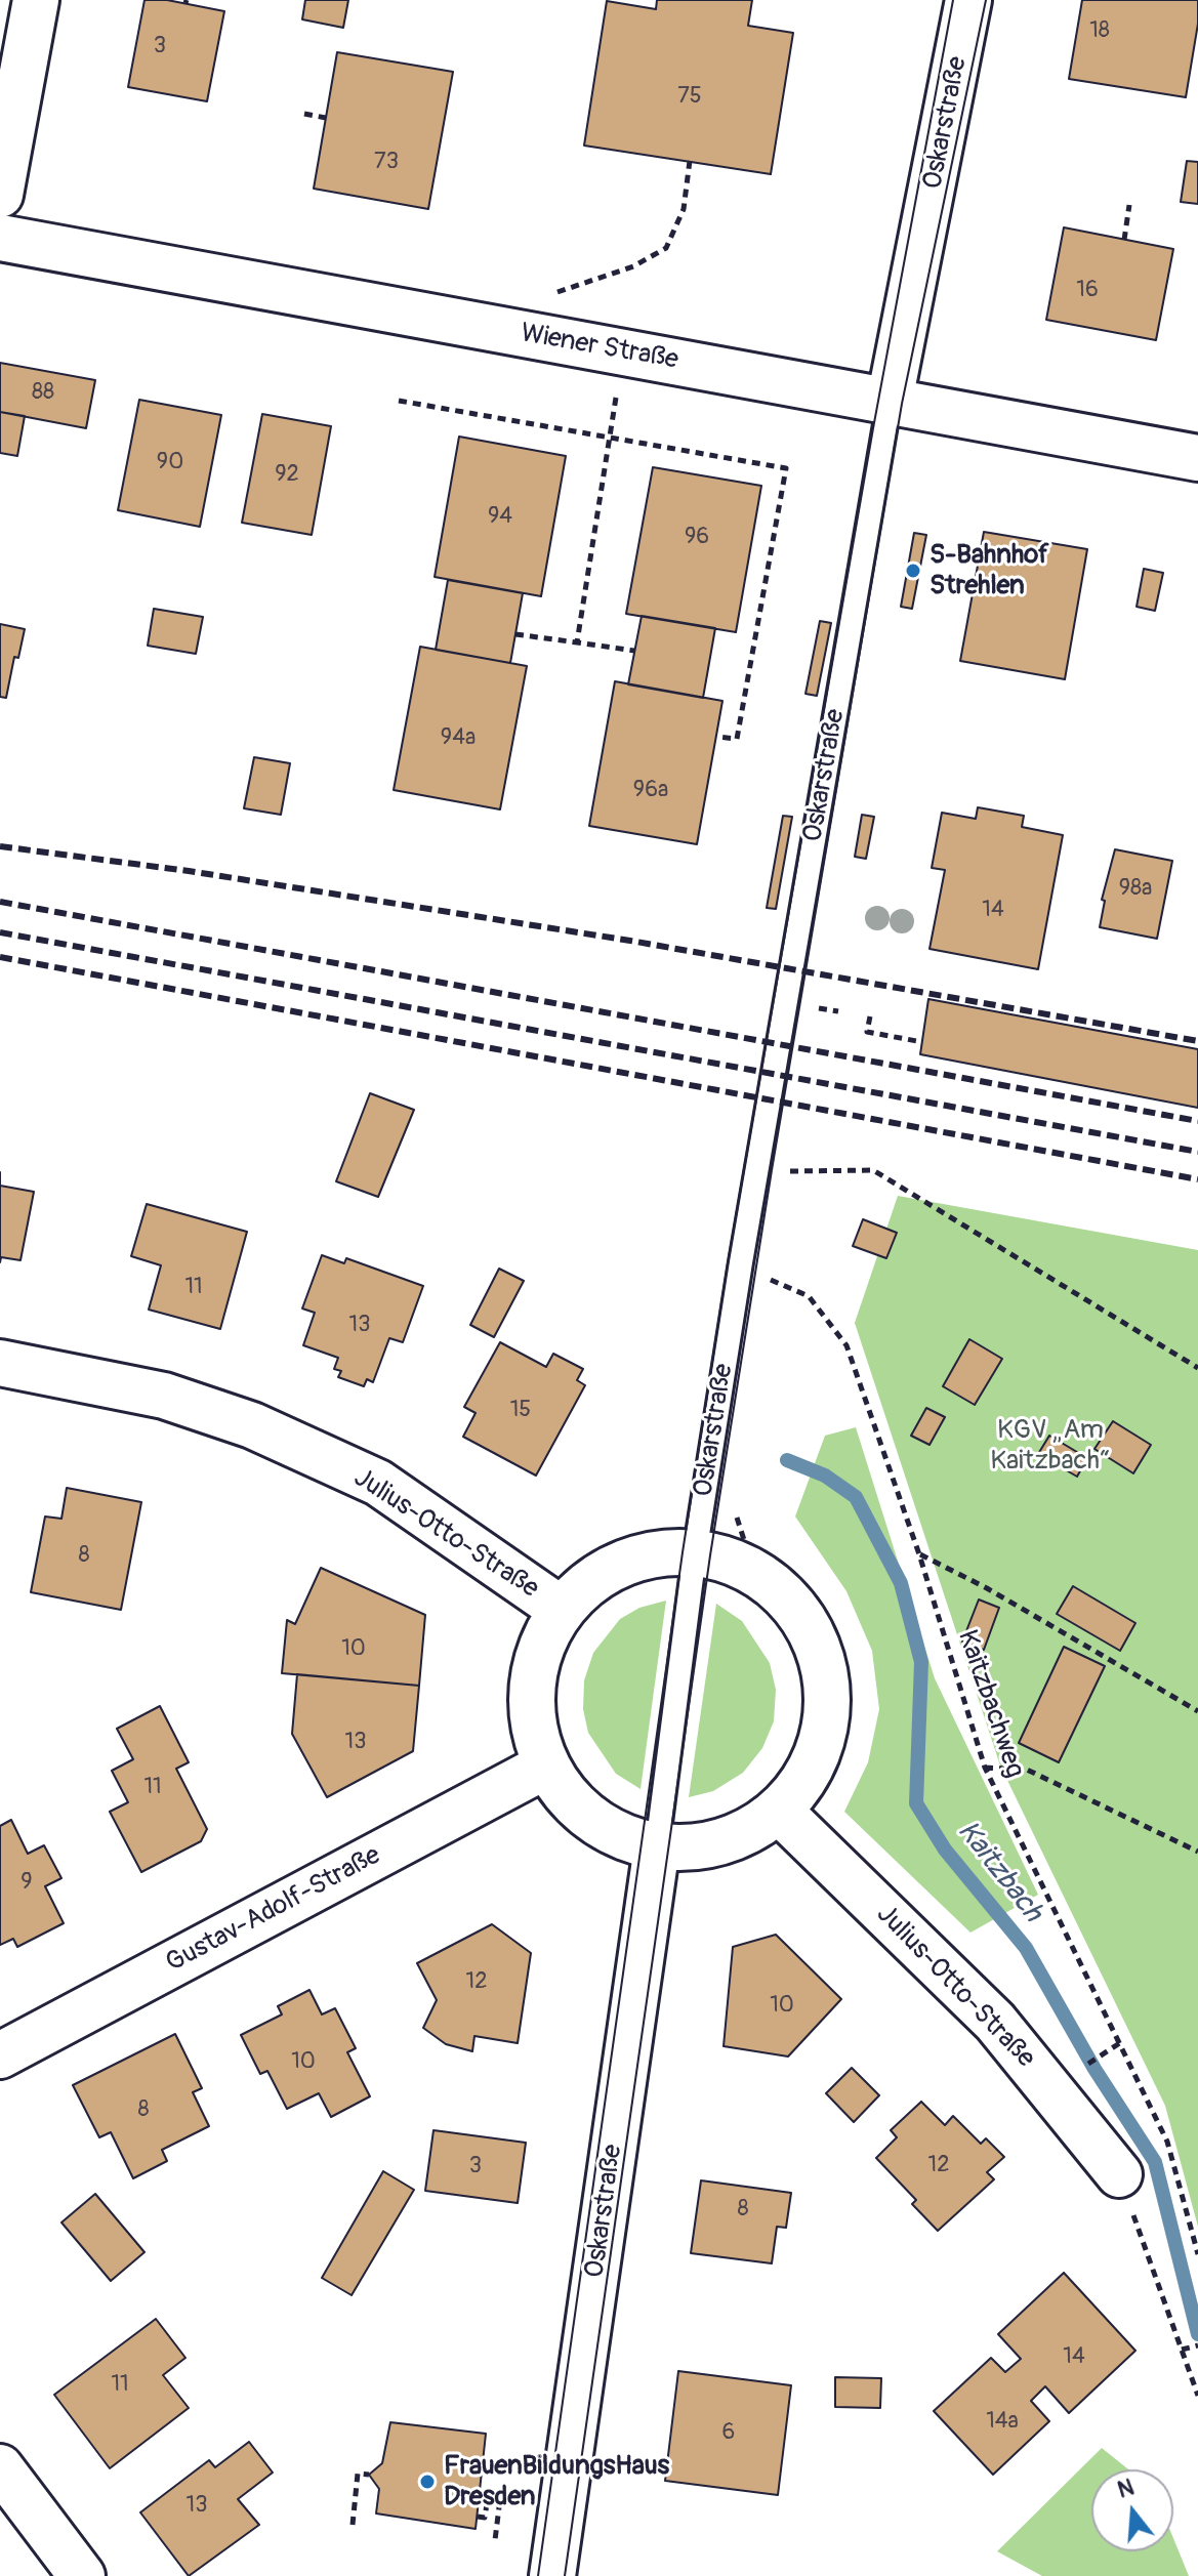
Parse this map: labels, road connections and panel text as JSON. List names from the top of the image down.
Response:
{
  "streets": {
    "street": [
      "Oskarstraße",
      "Wiener Straße",
      "Julius-Otto-Straße",
      "Gustav-Adolf-Straße"
    ],
    "path": ["Kaitzbachweg"]
  },
  "crossings": [
    ["Oskarstraße", "Wiener Straße"]
  ],
  "water": ["Kaitzbach"],
  "parks": ["KGV „Am Kaitzbach“"],
  "places": ["S-Bahnhof Strehlen", "FrauenBildungsHaus Dresden"],
  "house_numbers": [
    "18",
    "3",
    "75",
    "73",
    "16",
    "88",
    "90",
    "92",
    "94",
    "96",
    "94a",
    "96a",
    "98a",
    "14",
    "11",
    "13",
    "15",
    "8",
    "10",
    "13",
    "11",
    "9",
    "12",
    "10",
    "10",
    "8",
    "12",
    "3",
    "8",
    "14",
    "11",
    "14a",
    "6",
    "13"
  ],
  "north": "top"
}
